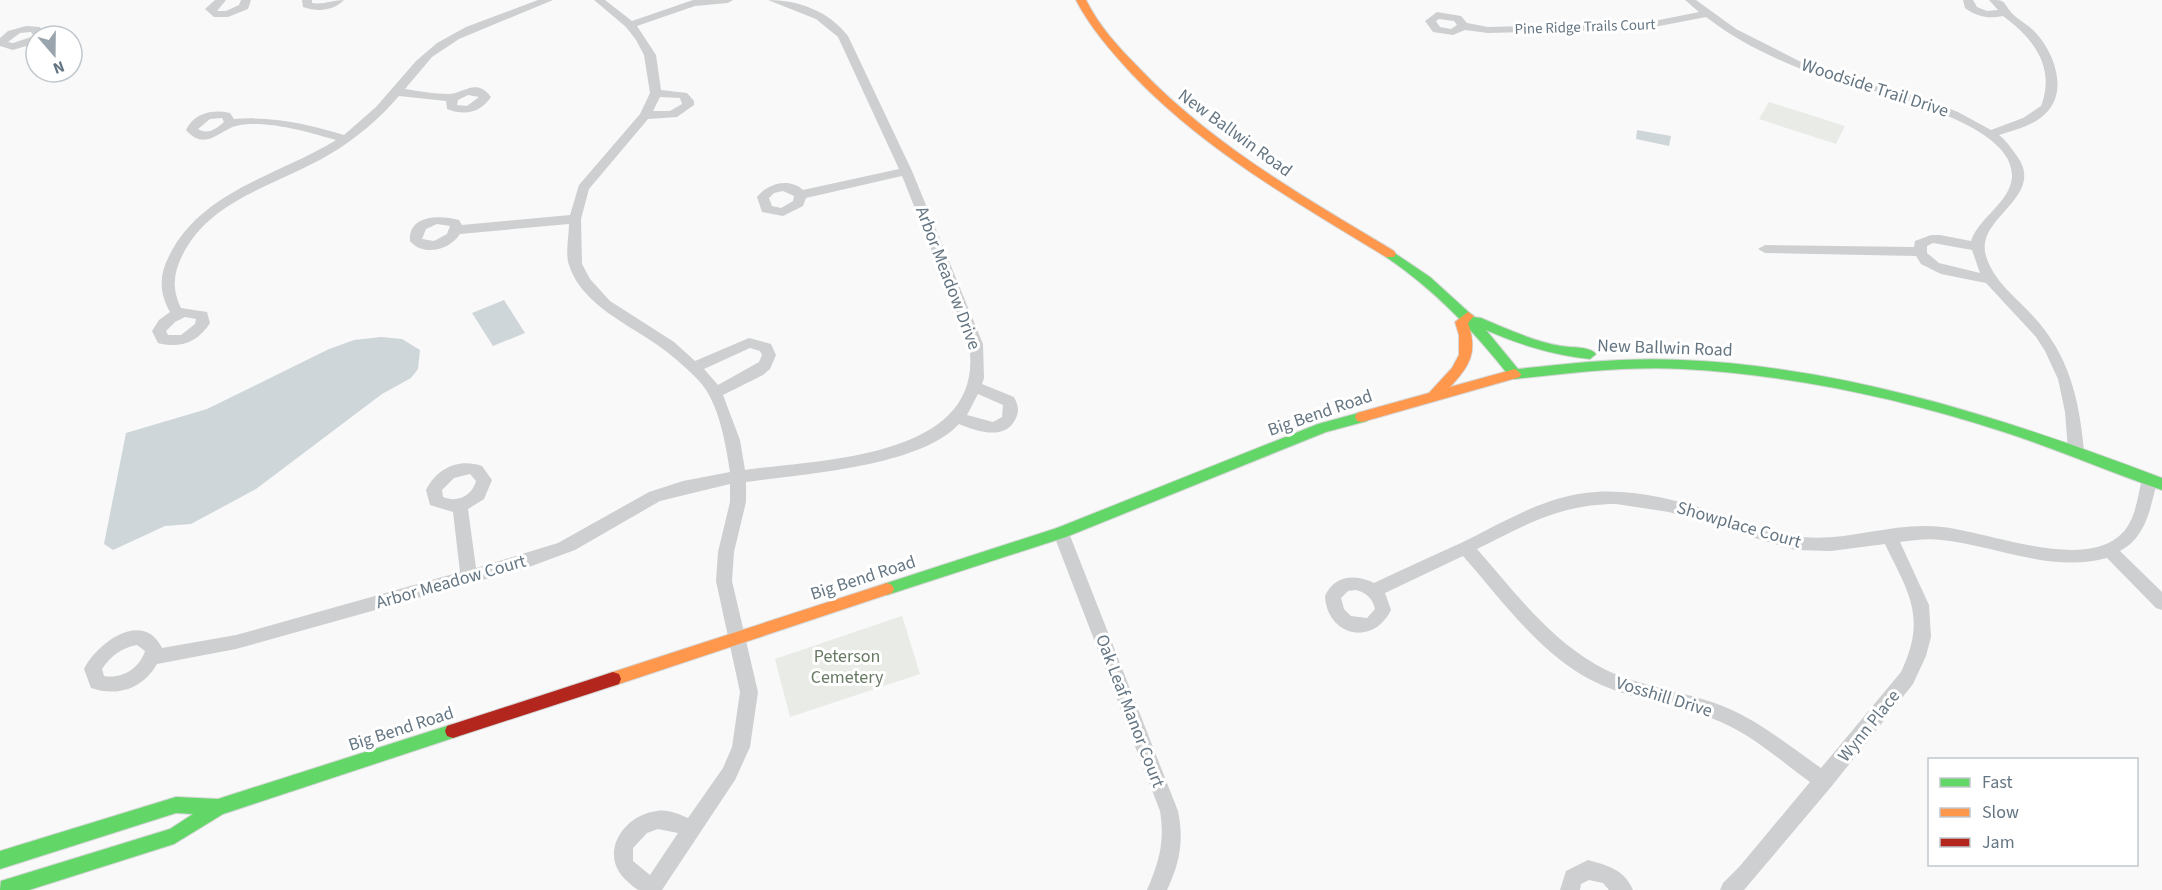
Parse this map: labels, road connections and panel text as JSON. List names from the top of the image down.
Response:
{
  "streets": {
    "main road": ["New Ballwin Road", "Big Bend Road"],
    "street": [
      "Pine Ridge Trails Court",
      "Woodside Trail Drive",
      "Arbor Meadow Drive",
      "Showplace Court",
      "Arbor Meadow Court",
      "Vosshill Drive",
      "Oak Leaf Manor Court",
      "Wynn Place"
    ]
  },
  "crossings": [
    ["Pine Ridge Trails Court", "Woodside Trail Drive"],
    ["New Ballwin Road", "Big Bend Road"],
    ["Arbor Meadow Drive", "Arbor Meadow Court"],
    ["Big Bend Road", "Oak Leaf Manor Court"],
    ["Showplace Court", "Vosshill Drive"],
    ["Showplace Court", "Wynn Place"],
    ["Vosshill Drive", "Wynn Place"]
  ],
  "parks": ["Peterson Cemetery"],
  "legend": ["Fast", "Slow", "Jam"],
  "north": "bottom"
}
